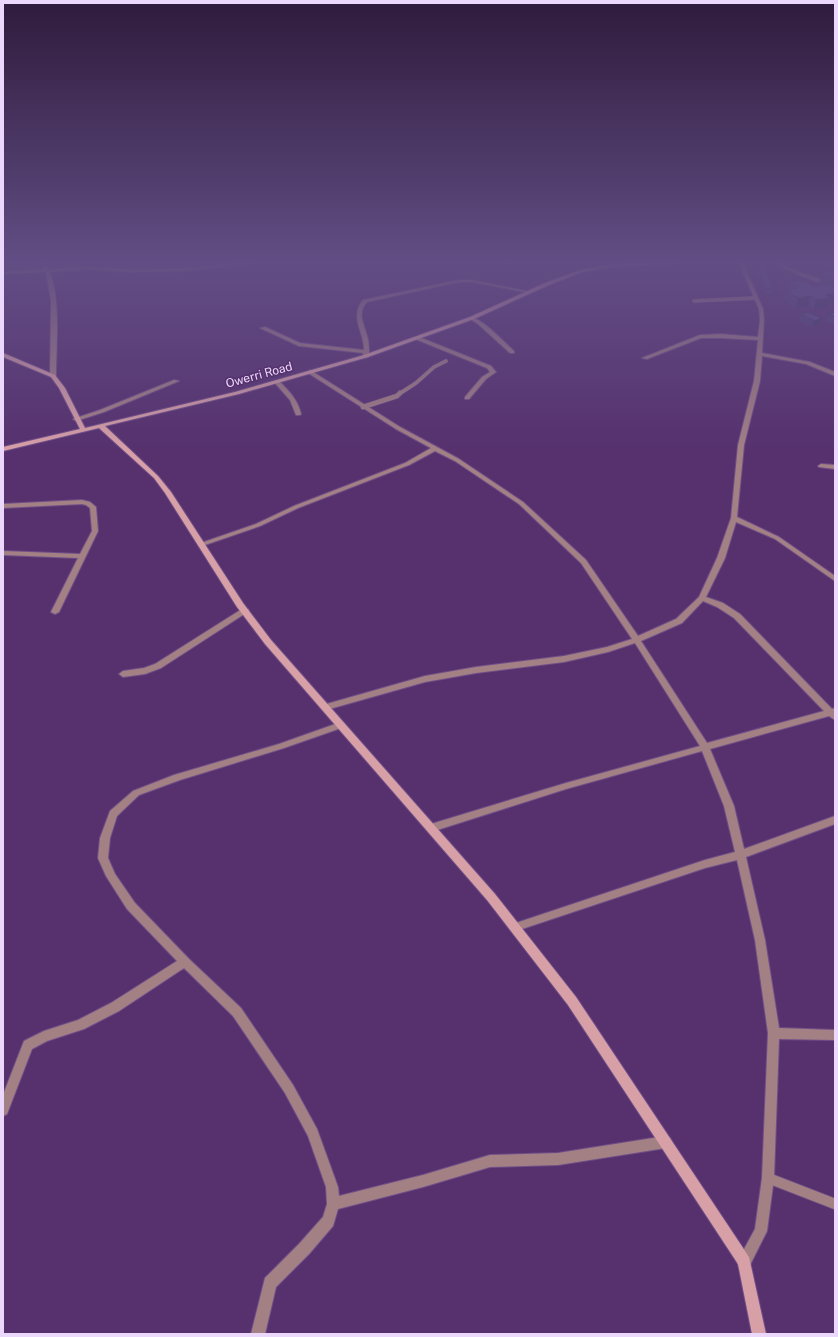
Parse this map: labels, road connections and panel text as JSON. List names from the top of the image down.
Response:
{
  "streets": {
    "main road": ["Owerri Road"]
  }
}
